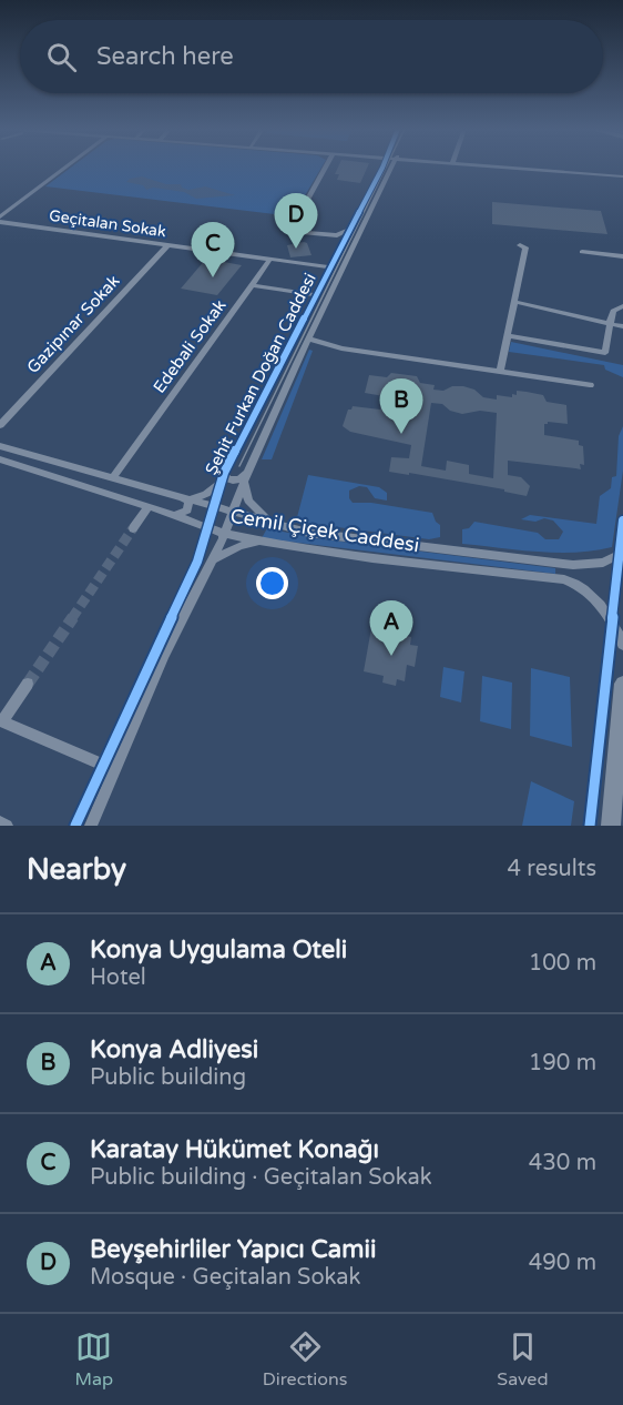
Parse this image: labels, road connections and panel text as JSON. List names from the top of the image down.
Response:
{
  "streets": {
    "street": [
      "Geçitalan Sokak",
      "Gazipınar Sokak",
      "Edebali Sokak",
      "Şehit Furkan Doğan Caddesi",
      "Cemil Çiçek Caddesi"
    ]
  },
  "crossings": [
    ["Geçitalan Sokak", "Gazipınar Sokak"],
    ["Geçitalan Sokak", "Edebali Sokak"],
    ["Geçitalan Sokak", "Şehit Furkan Doğan Caddesi"],
    ["Edebali Sokak", "Cemil Çiçek Caddesi"],
    ["Şehit Furkan Doğan Caddesi", "Cemil Çiçek Caddesi"]
  ],
  "page": {
    "search": "Search here",
    "pins": [
      "D",
      "C",
      "B",
      "A"
    ],
    "heading": ["Nearby", "4 results"],
    "list": [
      {
        "mark": "A",
        "name": "Konya Uygulama Oteli",
        "note": "Hotel",
        "value": "100 m"
      },
      {
        "mark": "B",
        "name": "Konya Adliyesi",
        "note": "Public building",
        "value": "190 m"
      },
      {
        "mark": "C",
        "name": "Karatay Hükümet Konağı",
        "note": "Public building · Geçitalan Sokak",
        "value": "430 m"
      },
      {
        "mark": "D",
        "name": "Beyşehirliler Yapıcı Camii",
        "note": "Mosque · Geçitalan Sokak",
        "value": "490 m"
      }
    ],
    "nav": ["Map", "Directions", "Saved"]
  }
}
